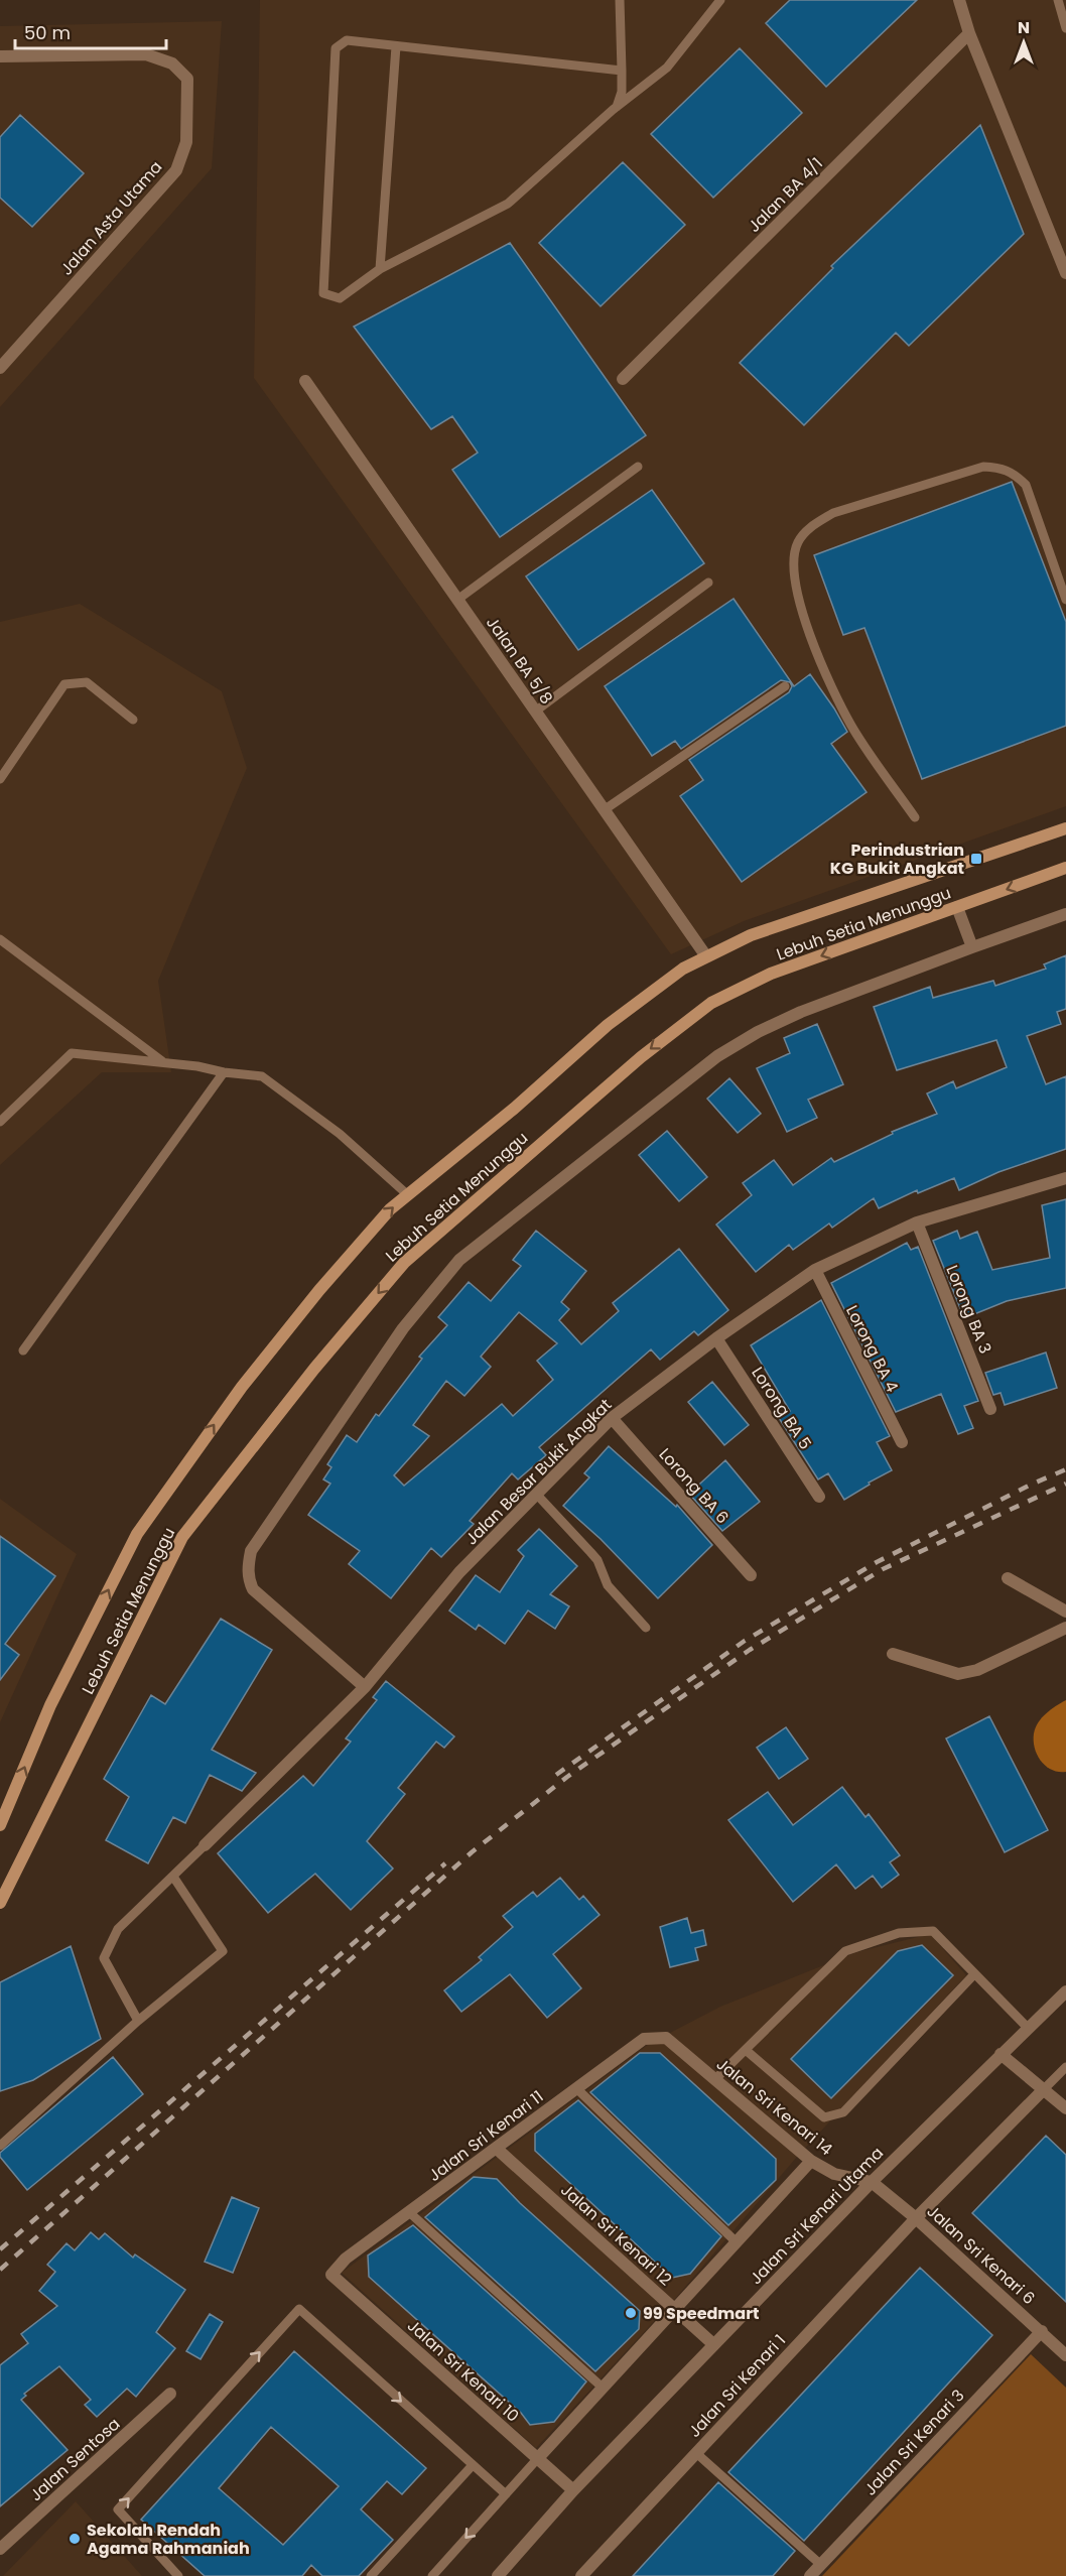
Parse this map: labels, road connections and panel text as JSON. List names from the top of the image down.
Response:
{
  "streets": {
    "street": [
      "Jalan BA 4/1",
      "Jalan Asta Utama",
      "Jalan BA 5/8",
      "Lebuh Setia Menunggu",
      "Lorong BA 3",
      "Lorong BA 4",
      "Lorong BA 5",
      "Jalan Besar Bukit Angkat",
      "Lorong BA 6",
      "Jalan Sri Kenari 14",
      "Jalan Sri Kenari 11",
      "Jalan Sri Kenari Utama",
      "Jalan Sri Kenari 12",
      "Jalan Sri Kenari 6",
      "Jalan Sri Kenari 10",
      "Jalan Sri Kenari 1",
      "Jalan Sri Kenari 3",
      "Jalan Sentosa"
    ]
  },
  "crossings": [
    ["Jalan BA 5/8", "Lebuh Setia Menunggu"],
    ["Lorong BA 3", "Jalan Besar Bukit Angkat"],
    ["Lorong BA 4", "Jalan Besar Bukit Angkat"],
    ["Lorong BA 5", "Jalan Besar Bukit Angkat"],
    ["Jalan Besar Bukit Angkat", "Lorong BA 6"],
    ["Jalan Sri Kenari 14", "Jalan Sri Kenari 11"],
    ["Jalan Sri Kenari 14", "Jalan Sri Kenari Utama"],
    ["Jalan Sri Kenari 14", "Jalan Sri Kenari 6"],
    ["Jalan Sri Kenari 11", "Jalan Sri Kenari 12"],
    ["Jalan Sri Kenari 11", "Jalan Sri Kenari 10"],
    ["Jalan Sri Kenari Utama", "Jalan Sri Kenari 12"],
    ["Jalan Sri Kenari Utama", "Jalan Sri Kenari 6"],
    ["Jalan Sri Kenari Utama", "Jalan Sri Kenari 10"],
    ["Jalan Sri Kenari 6", "Jalan Sri Kenari 1"],
    ["Jalan Sri Kenari 6", "Jalan Sri Kenari 3"]
  ],
  "places": {
    "transit": ["Perindustrian KG Bukit Angkat"],
    "other": ["99 Speedmart", "Sekolah Rendah Agama Rahmaniah"]
  },
  "scale_bar": "50 m",
  "north": "top"
}
